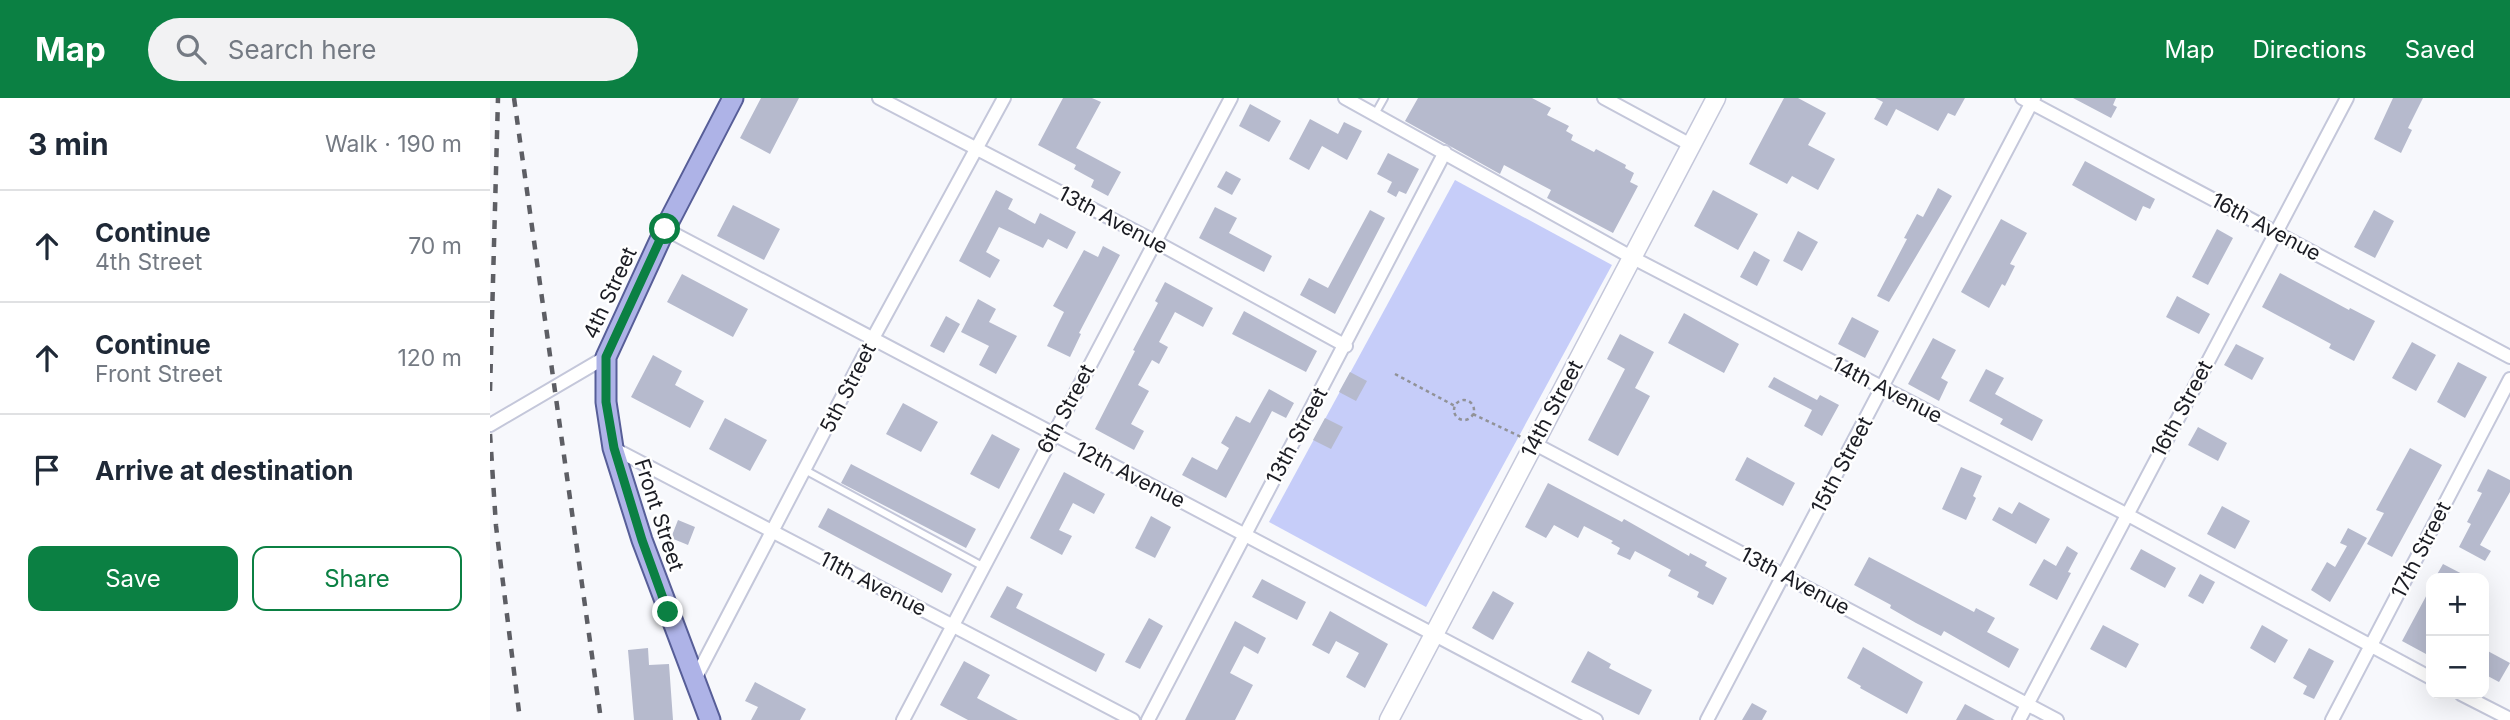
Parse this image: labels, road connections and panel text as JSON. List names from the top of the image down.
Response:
{
  "streets": {
    "main road": ["4th Street", "14th Street", "Front Street"],
    "street": [
      "13th Avenue",
      "16th Avenue",
      "5th Street",
      "14th Avenue",
      "6th Street",
      "16th Street",
      "13th Street",
      "15th Street",
      "12th Avenue",
      "17th Street",
      "11th Avenue"
    ]
  },
  "crossings": [
    ["13th Avenue", "5th Street"],
    ["13th Avenue", "6th Street"],
    ["13th Avenue", "14th Street"],
    ["13th Avenue", "16th Street"],
    ["13th Avenue", "13th Street"],
    ["13th Avenue", "15th Street"],
    ["16th Avenue", "16th Street"],
    ["16th Avenue", "15th Street"],
    ["4th Street", "12th Avenue"],
    ["4th Street", "Front Street"],
    ["5th Street", "12th Avenue"],
    ["5th Street", "Front Street"],
    ["5th Street", "11th Avenue"],
    ["14th Avenue", "14th Street"],
    ["14th Avenue", "16th Street"],
    ["14th Avenue", "13th Street"],
    ["14th Avenue", "15th Street"],
    ["14th Avenue", "17th Street"],
    ["6th Street", "12th Avenue"],
    ["6th Street", "11th Avenue"],
    ["14th Street", "12th Avenue"],
    ["13th Street", "12th Avenue"],
    ["Front Street", "11th Avenue"]
  ],
  "page": {
    "header": "Map",
    "search": "Search here",
    "nav": ["Map", "Directions", "Saved"],
    "heading": ["3 min", "Walk · 190 m"],
    "list": [
      ["Continue", "4th Street", "70 m"],
      ["Continue", "Front Street", "120 m"],
      "Arrive at destination"
    ],
    "buttons": ["Save", "Share"],
    "map_buttons": ["+", "−"]
  }
}
